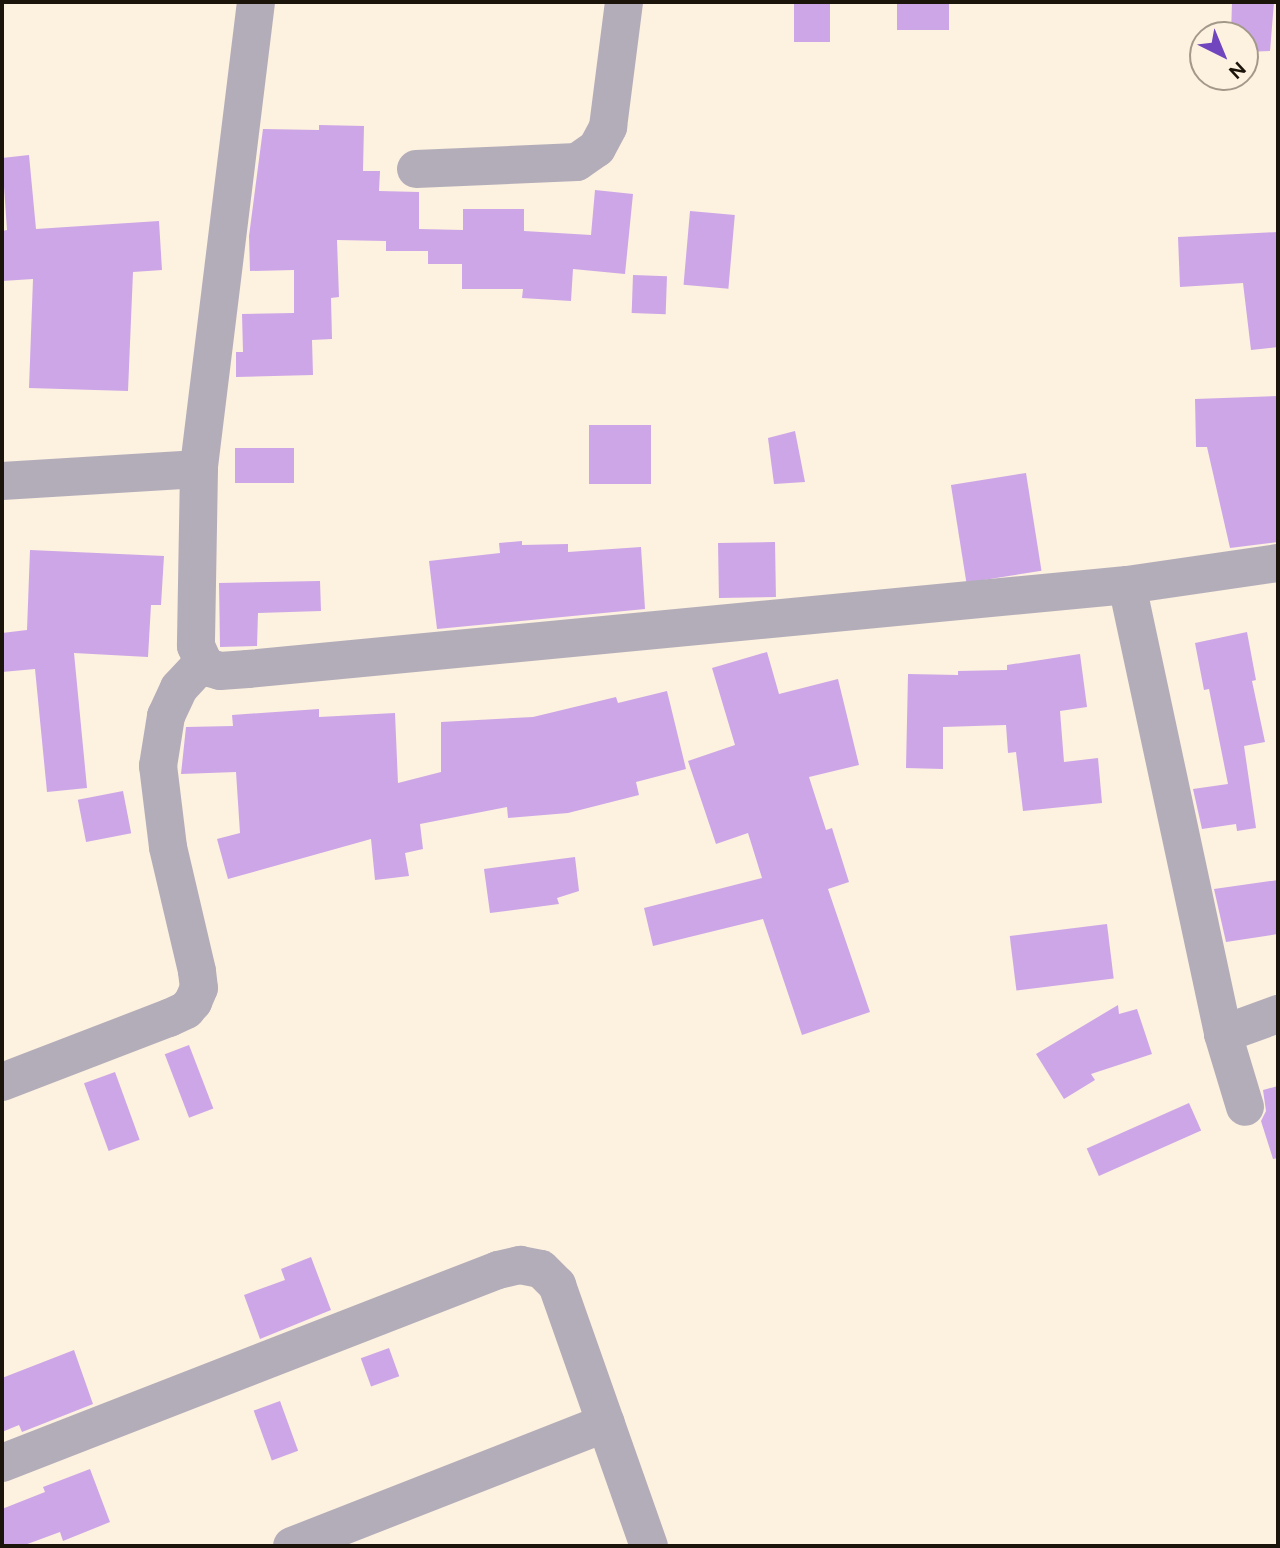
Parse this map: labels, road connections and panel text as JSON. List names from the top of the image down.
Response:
{
  "north": "bottom right"
}
